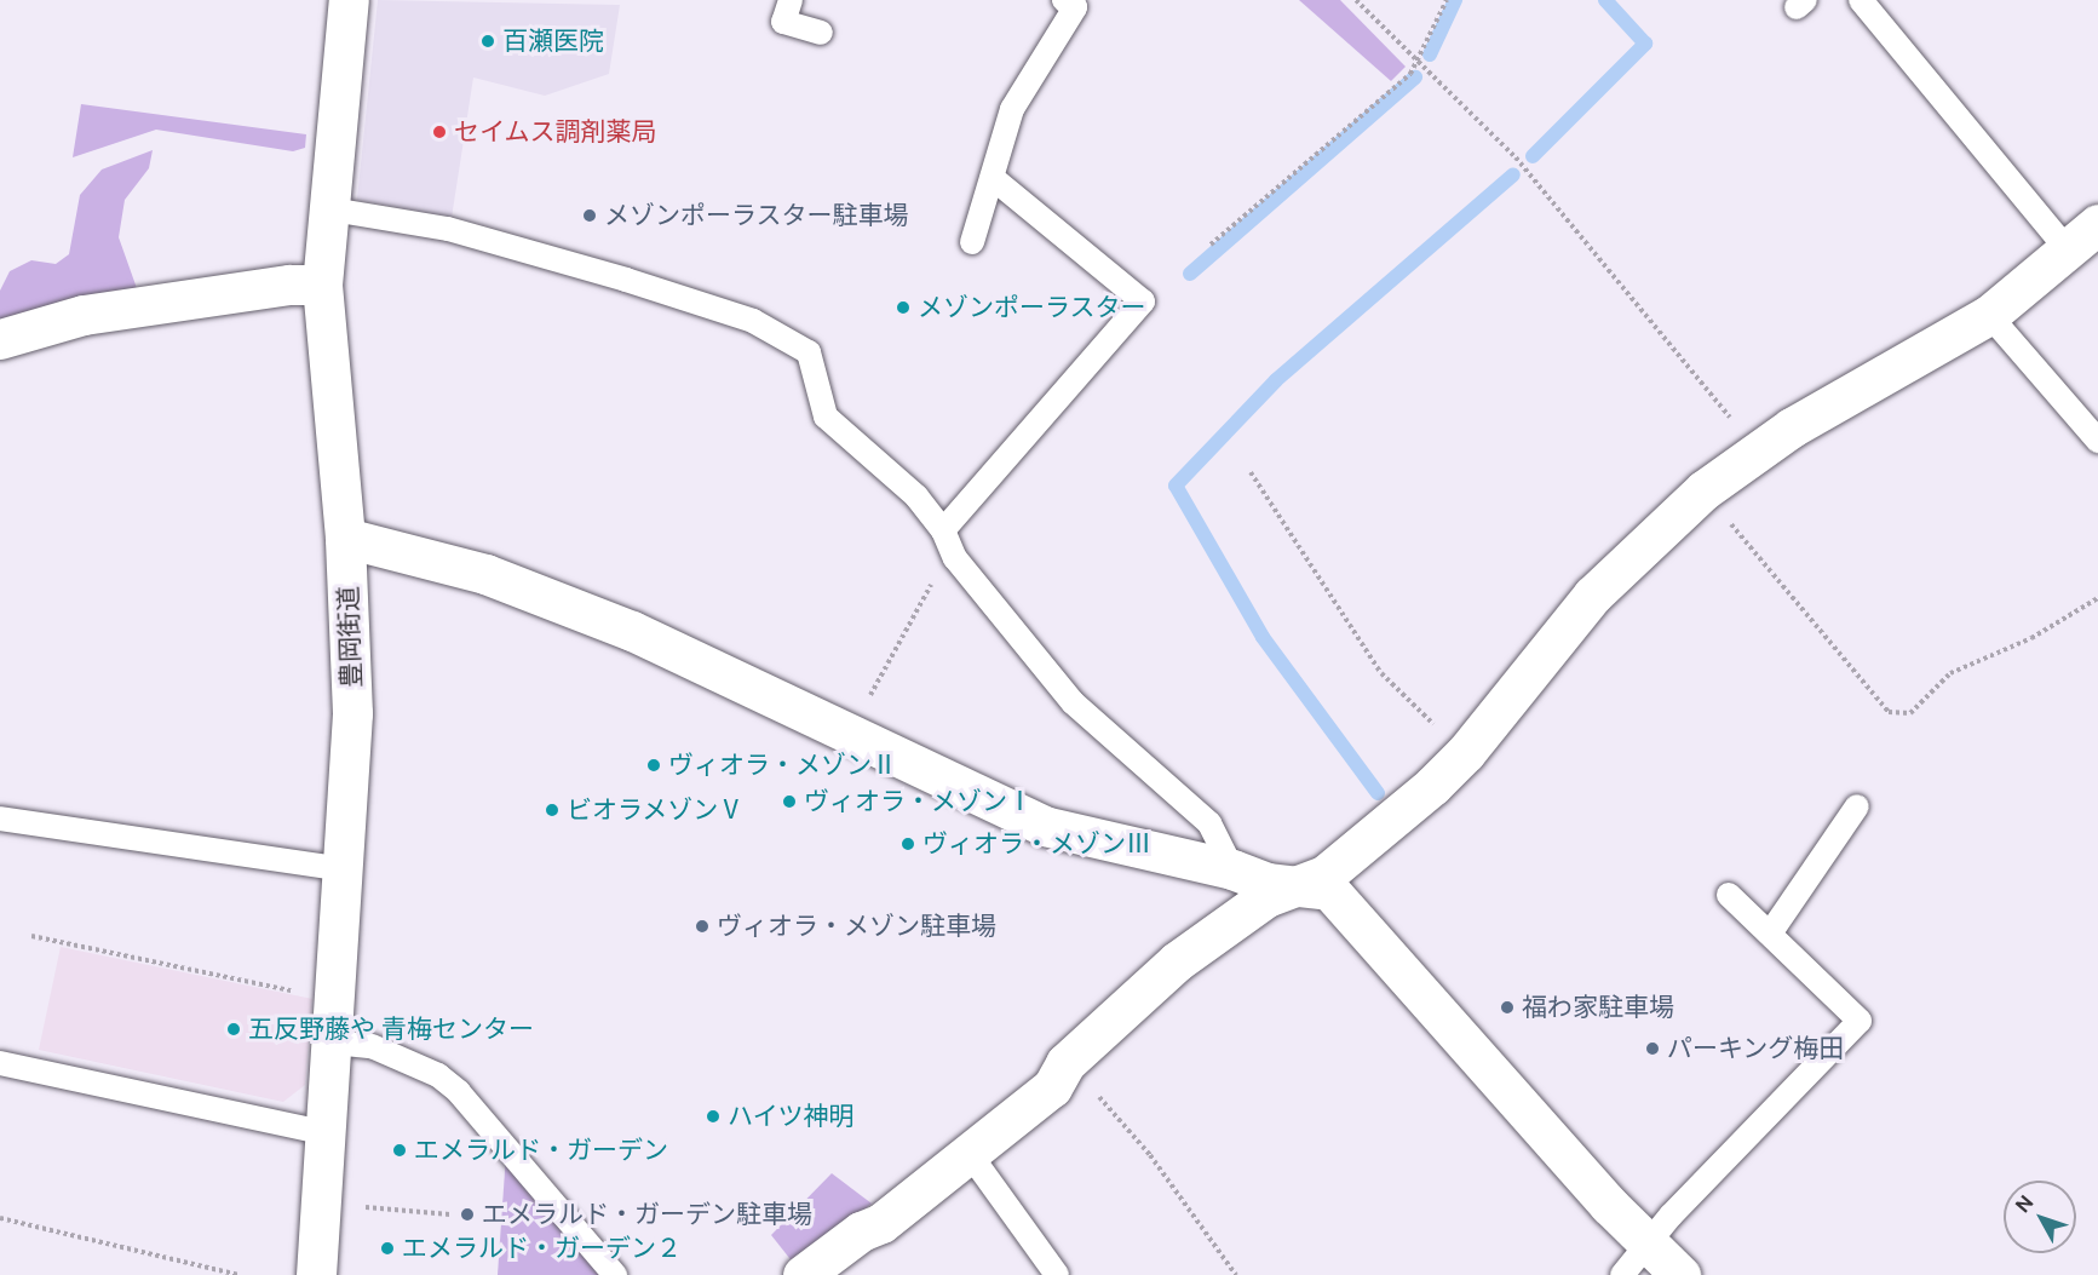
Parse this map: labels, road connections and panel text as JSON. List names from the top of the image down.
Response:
{
  "streets": {
    "street": ["豊岡街道"]
  },
  "places": [
    "百瀬医院",
    "セイムス調剤薬局",
    "メゾンポーラスター駐車場",
    "メゾンポーラスター",
    "ヴィオラ・メゾンⅡ",
    "ヴィオラ・メゾンⅠ",
    "ビオラメゾンⅤ",
    "ヴィオラ・メゾンⅢ",
    "ヴィオラ・メゾン駐車場",
    "福わ家駐車場",
    "五反野藤や 青梅センター",
    "パーキング梅田",
    "ハイツ神明",
    "エメラルド・ガーデン",
    "エメラルド・ガーデン駐車場",
    "エメラルド・ガーデン２"
  ],
  "north": "top left"
}
